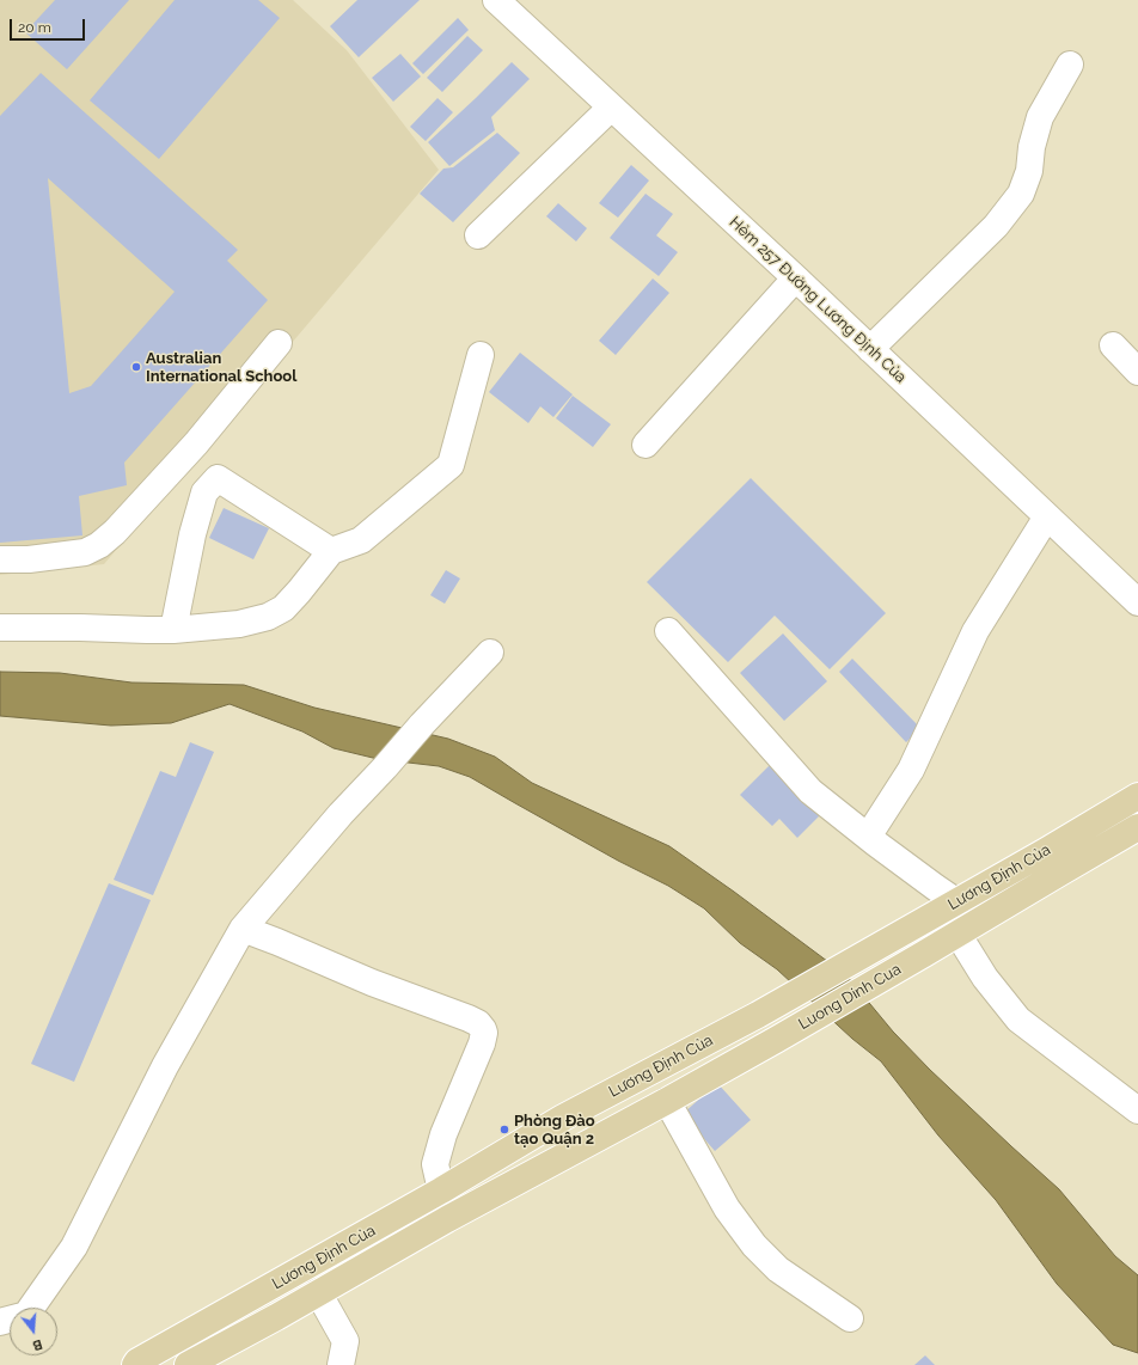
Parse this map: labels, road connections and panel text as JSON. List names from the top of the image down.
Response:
{
  "streets": {
    "main road": ["Lương Định Của", "Luong Dinh Cua"],
    "street": ["Hẻm 257 Đường Lương Định Của"]
  },
  "crossings": [
    ["Lương Định Của", "Luong Dinh Cua"]
  ],
  "places": ["Australian International School", "Phòng Đào tạo Quận 2"],
  "scale_bar": "20 m",
  "north": "bottom"
}
